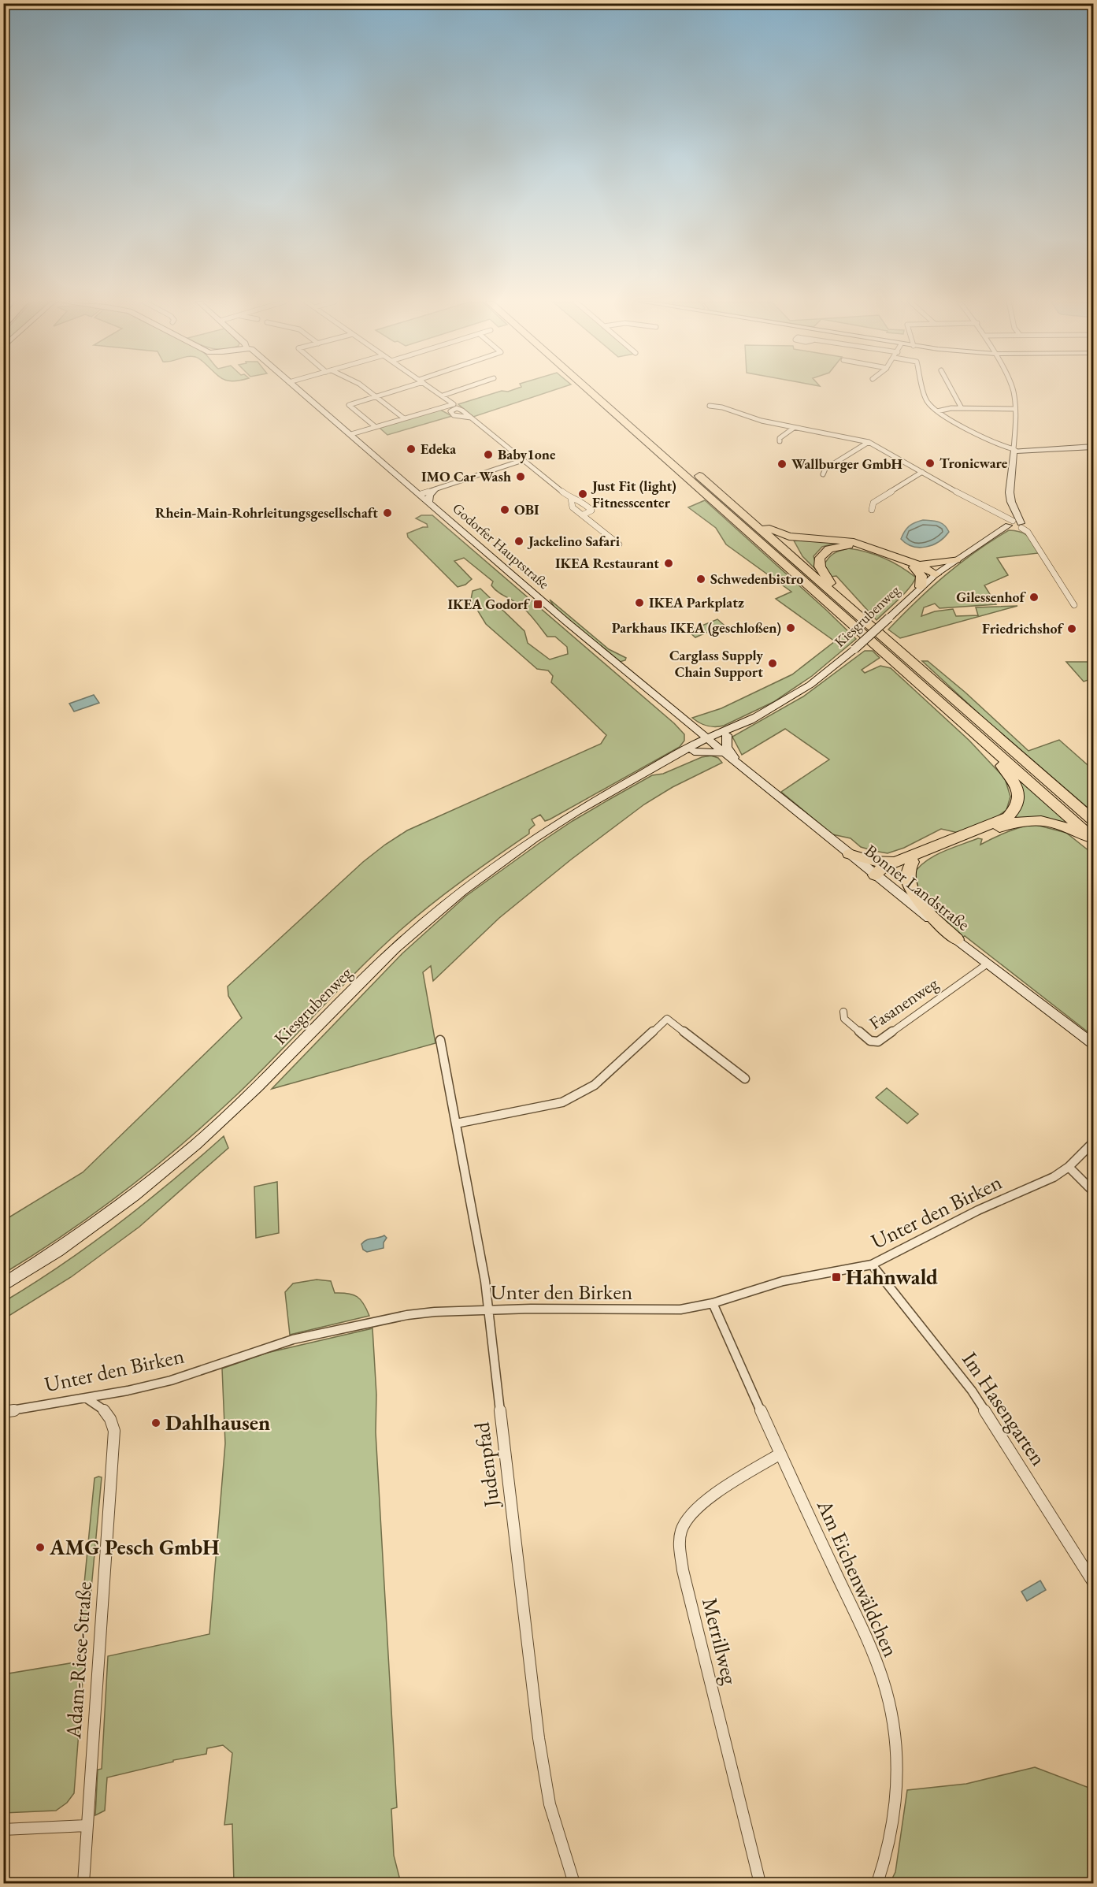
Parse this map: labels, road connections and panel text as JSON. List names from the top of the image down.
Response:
{
  "streets": {
    "main road": ["Godorfer Hauptstraße", "Kiesgrubenweg", "Bonner Landstraße"],
    "street": [
      "Fasanenweg",
      "Unter den Birken",
      "Im Hasengarten",
      "Judenpfad",
      "Am Eichenwäldchen",
      "Merrillweg",
      "Adam-Riese-Straße"
    ]
  },
  "crossings": [
    ["Godorfer Hauptstraße", "Kiesgrubenweg"],
    ["Godorfer Hauptstraße", "Bonner Landstraße"],
    ["Kiesgrubenweg", "Bonner Landstraße"],
    ["Bonner Landstraße", "Fasanenweg"],
    ["Unter den Birken", "Im Hasengarten"],
    ["Unter den Birken", "Judenpfad"],
    ["Unter den Birken", "Am Eichenwäldchen"],
    ["Unter den Birken", "Adam-Riese-Straße"],
    ["Am Eichenwäldchen", "Merrillweg"]
  ],
  "places": {
    "other": [
      "Edeka",
      "Baby1one",
      "Tronicware",
      "Wallburger GmbH",
      "IMO Car Wash",
      "Just Fit (light) Fitnesscenter",
      "OBI",
      "Rhein-Main-Rohrleitungsgesellschaft",
      "Jackelino Safari",
      "IKEA Restaurant",
      "Schwedenbistro",
      "Gilessenhof",
      "IKEA Parkplatz",
      "Parkhaus IKEA (geschloßen)",
      "Friedrichshof",
      "Carglass Supply Chain Support",
      "Dahlhausen",
      "AMG Pesch GmbH"
    ],
    "transit": ["IKEA Godorf", "Hahnwald"]
  }
}
